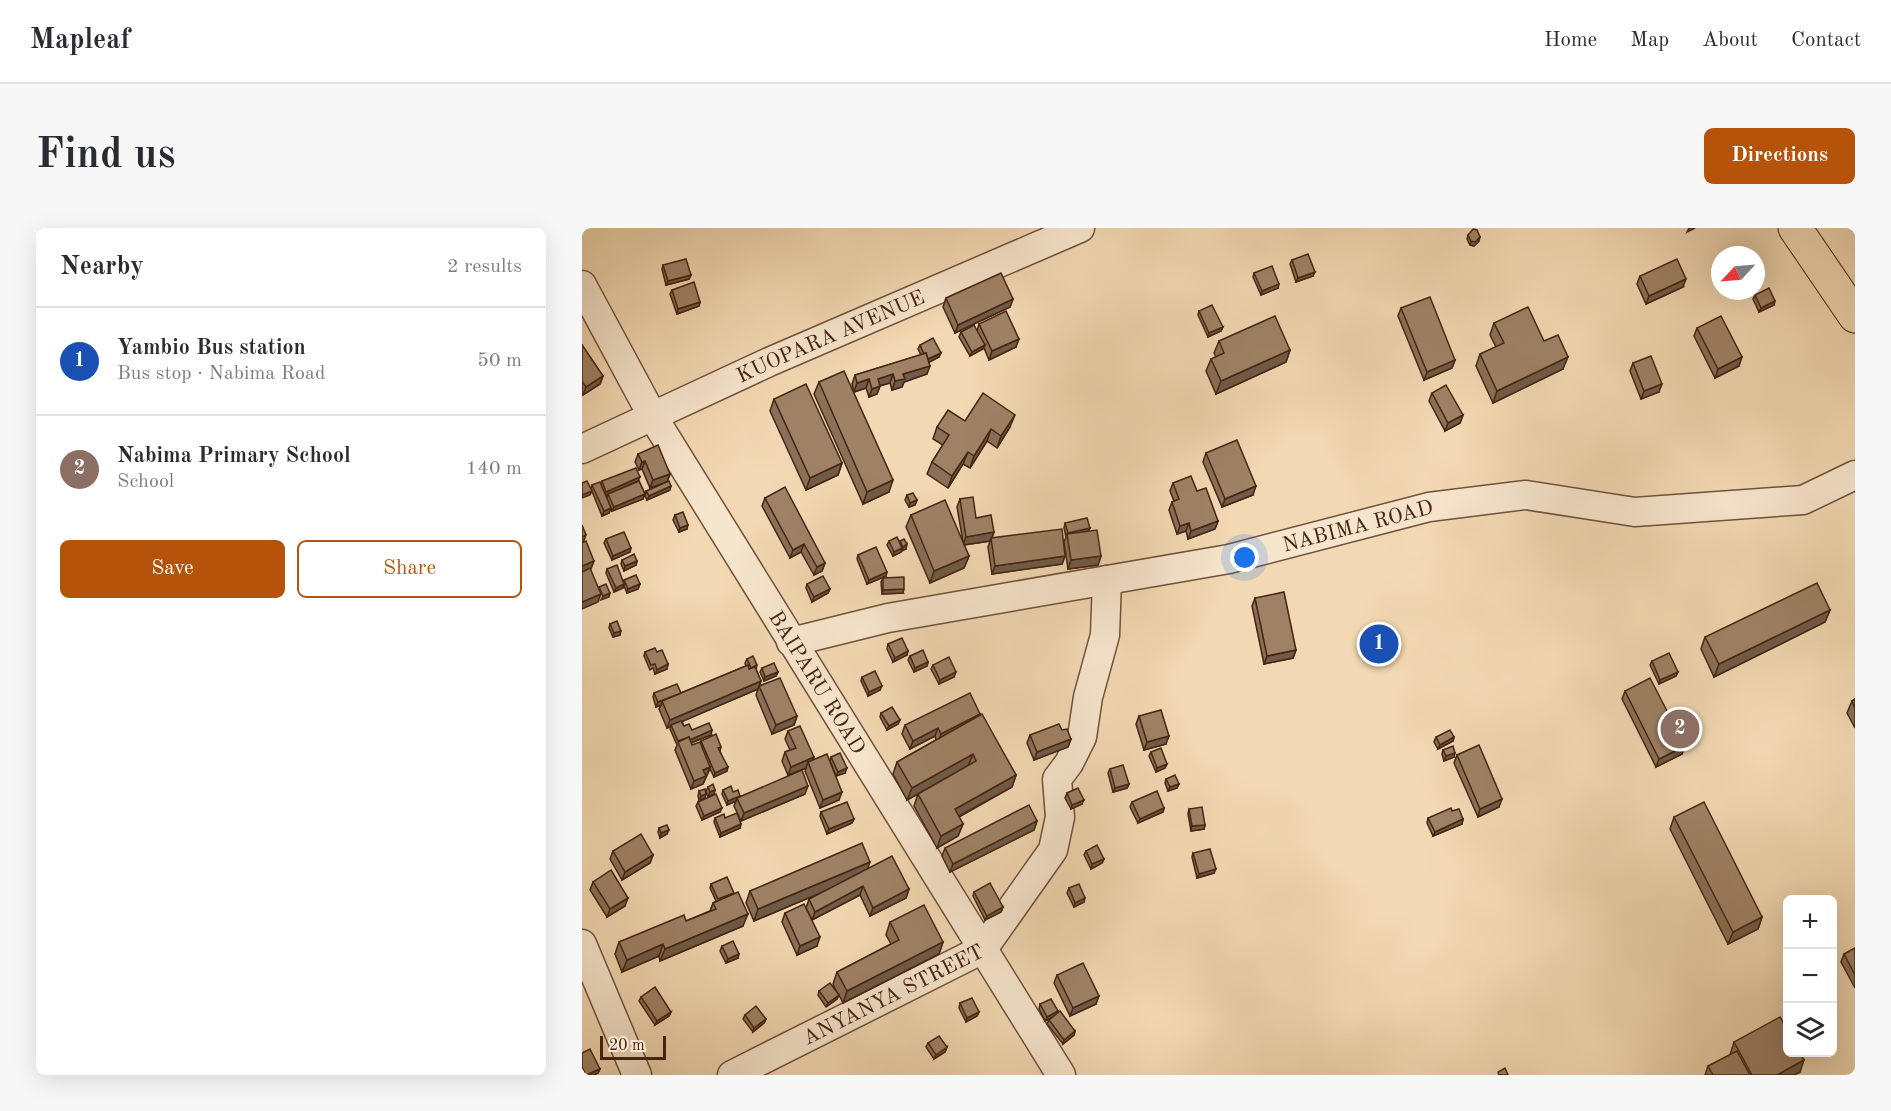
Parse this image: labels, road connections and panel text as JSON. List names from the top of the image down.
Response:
{
  "streets": {
    "street": [
      "KUOPARA AVENUE",
      "NABIMA ROAD",
      "BAIPARU ROAD",
      "ANYANYA STREET"
    ]
  },
  "crossings": [
    ["KUOPARA AVENUE", "BAIPARU ROAD"],
    ["NABIMA ROAD", "BAIPARU ROAD"],
    ["NABIMA ROAD", "ANYANYA STREET"],
    ["BAIPARU ROAD", "ANYANYA STREET"]
  ],
  "scale_bar": "20 m",
  "north": "bottom left",
  "page": {
    "header": "Mapleaf",
    "nav": [
      "Home",
      "Map",
      "About",
      "Contact"
    ],
    "buttons": [
      "Directions",
      ["Save", "Share"]
    ],
    "title": "Find us",
    "heading": ["Nearby", "2 results"],
    "list": [
      {
        "mark": "1",
        "name": "Yambio Bus station",
        "note": "Bus stop · Nabima Road",
        "value": "50 m"
      },
      {
        "mark": "2",
        "name": "Nabima Primary School",
        "note": "School",
        "value": "140 m"
      }
    ],
    "pins": ["1", "2"],
    "map_buttons": ["+", "−"],
    "scale": "20 m"
  }
}
